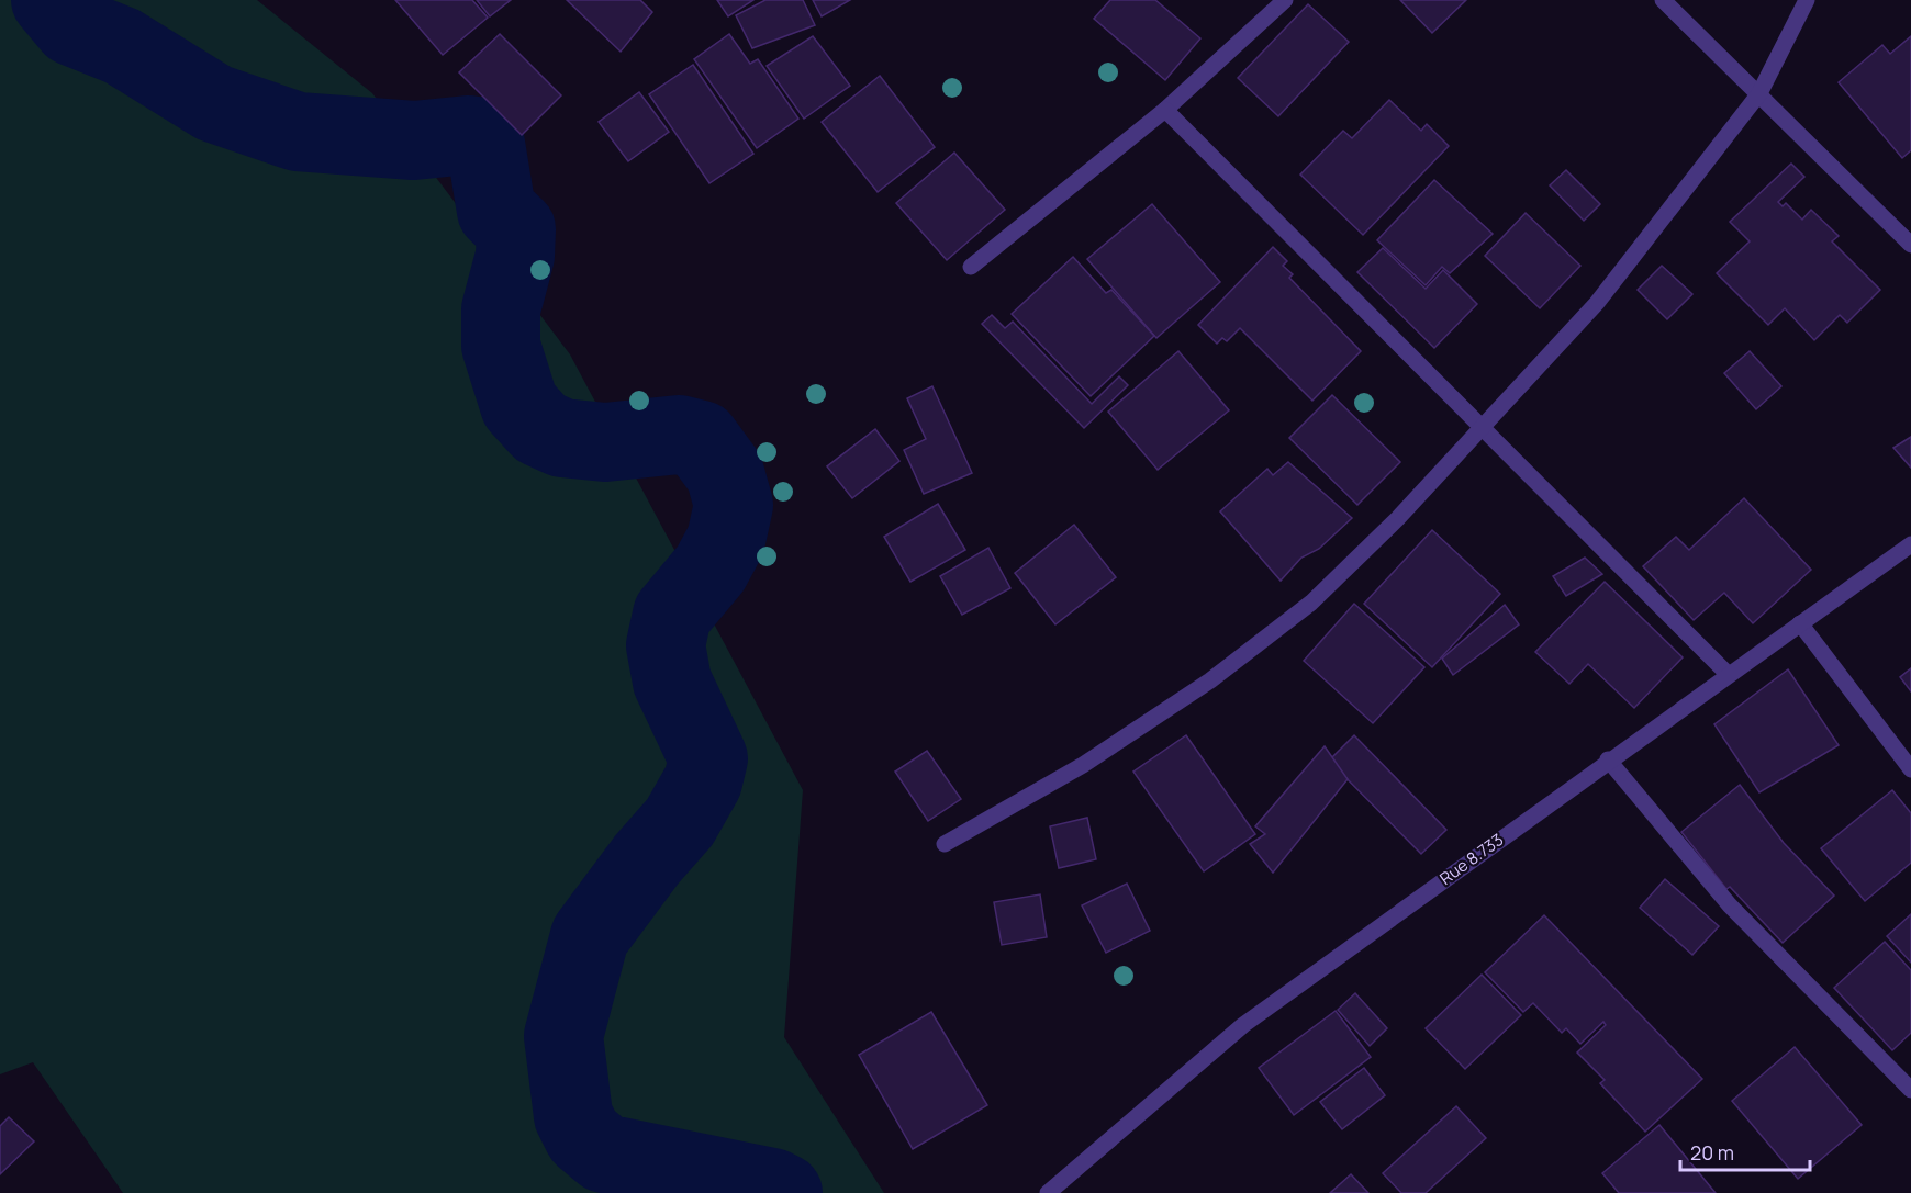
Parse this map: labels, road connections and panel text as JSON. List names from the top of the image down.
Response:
{
  "streets": {
    "street": ["Rue 8.733"]
  },
  "scale_bar": "20 m"
}
